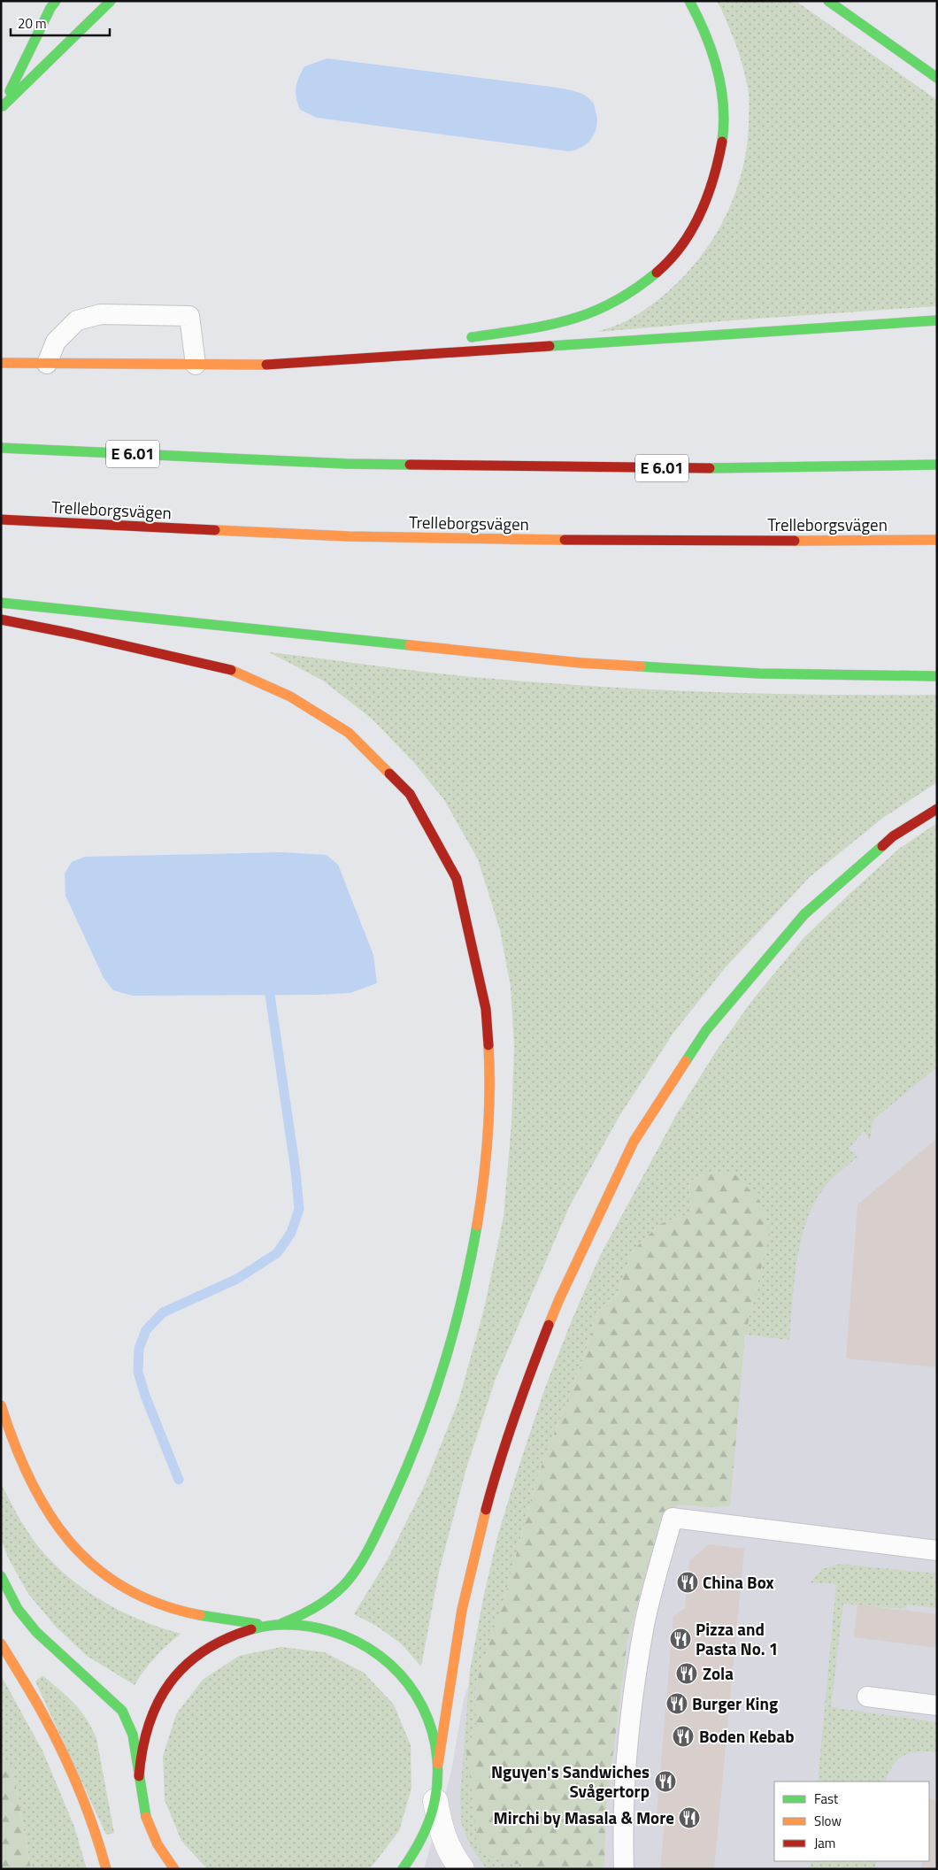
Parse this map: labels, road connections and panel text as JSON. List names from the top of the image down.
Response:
{
  "streets": {
    "main road": ["E 6.01", "Trelleborgsvägen"]
  },
  "places": {
    "restaurant": [
      "China Box",
      "Pizza and Pasta No. 1",
      "Zola",
      "Burger King",
      "Boden Kebab",
      "Nguyen's Sandwiches Svågertorp",
      "Mirchi by Masala & More"
    ]
  },
  "legend": ["Fast", "Slow", "Jam"],
  "scale_bar": "20 m"
}
